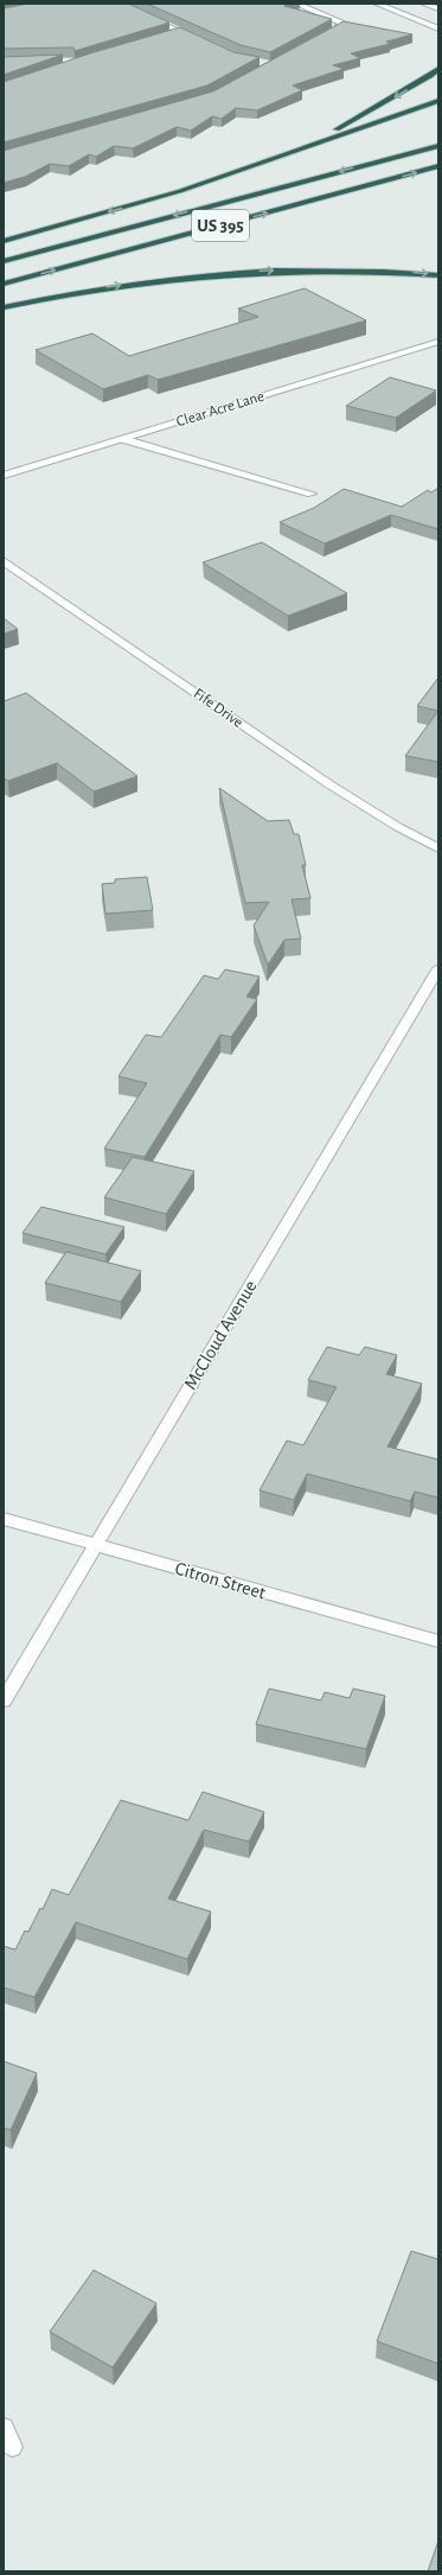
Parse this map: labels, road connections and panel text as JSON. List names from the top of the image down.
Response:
{
  "streets": {
    "highway": ["US 395"],
    "street": [
      "Clear Acre Lane",
      "Fife Drive",
      "McCloud Avenue",
      "Citron Street"
    ]
  },
  "crossings": [
    ["McCloud Avenue", "Citron Street"]
  ]
}
